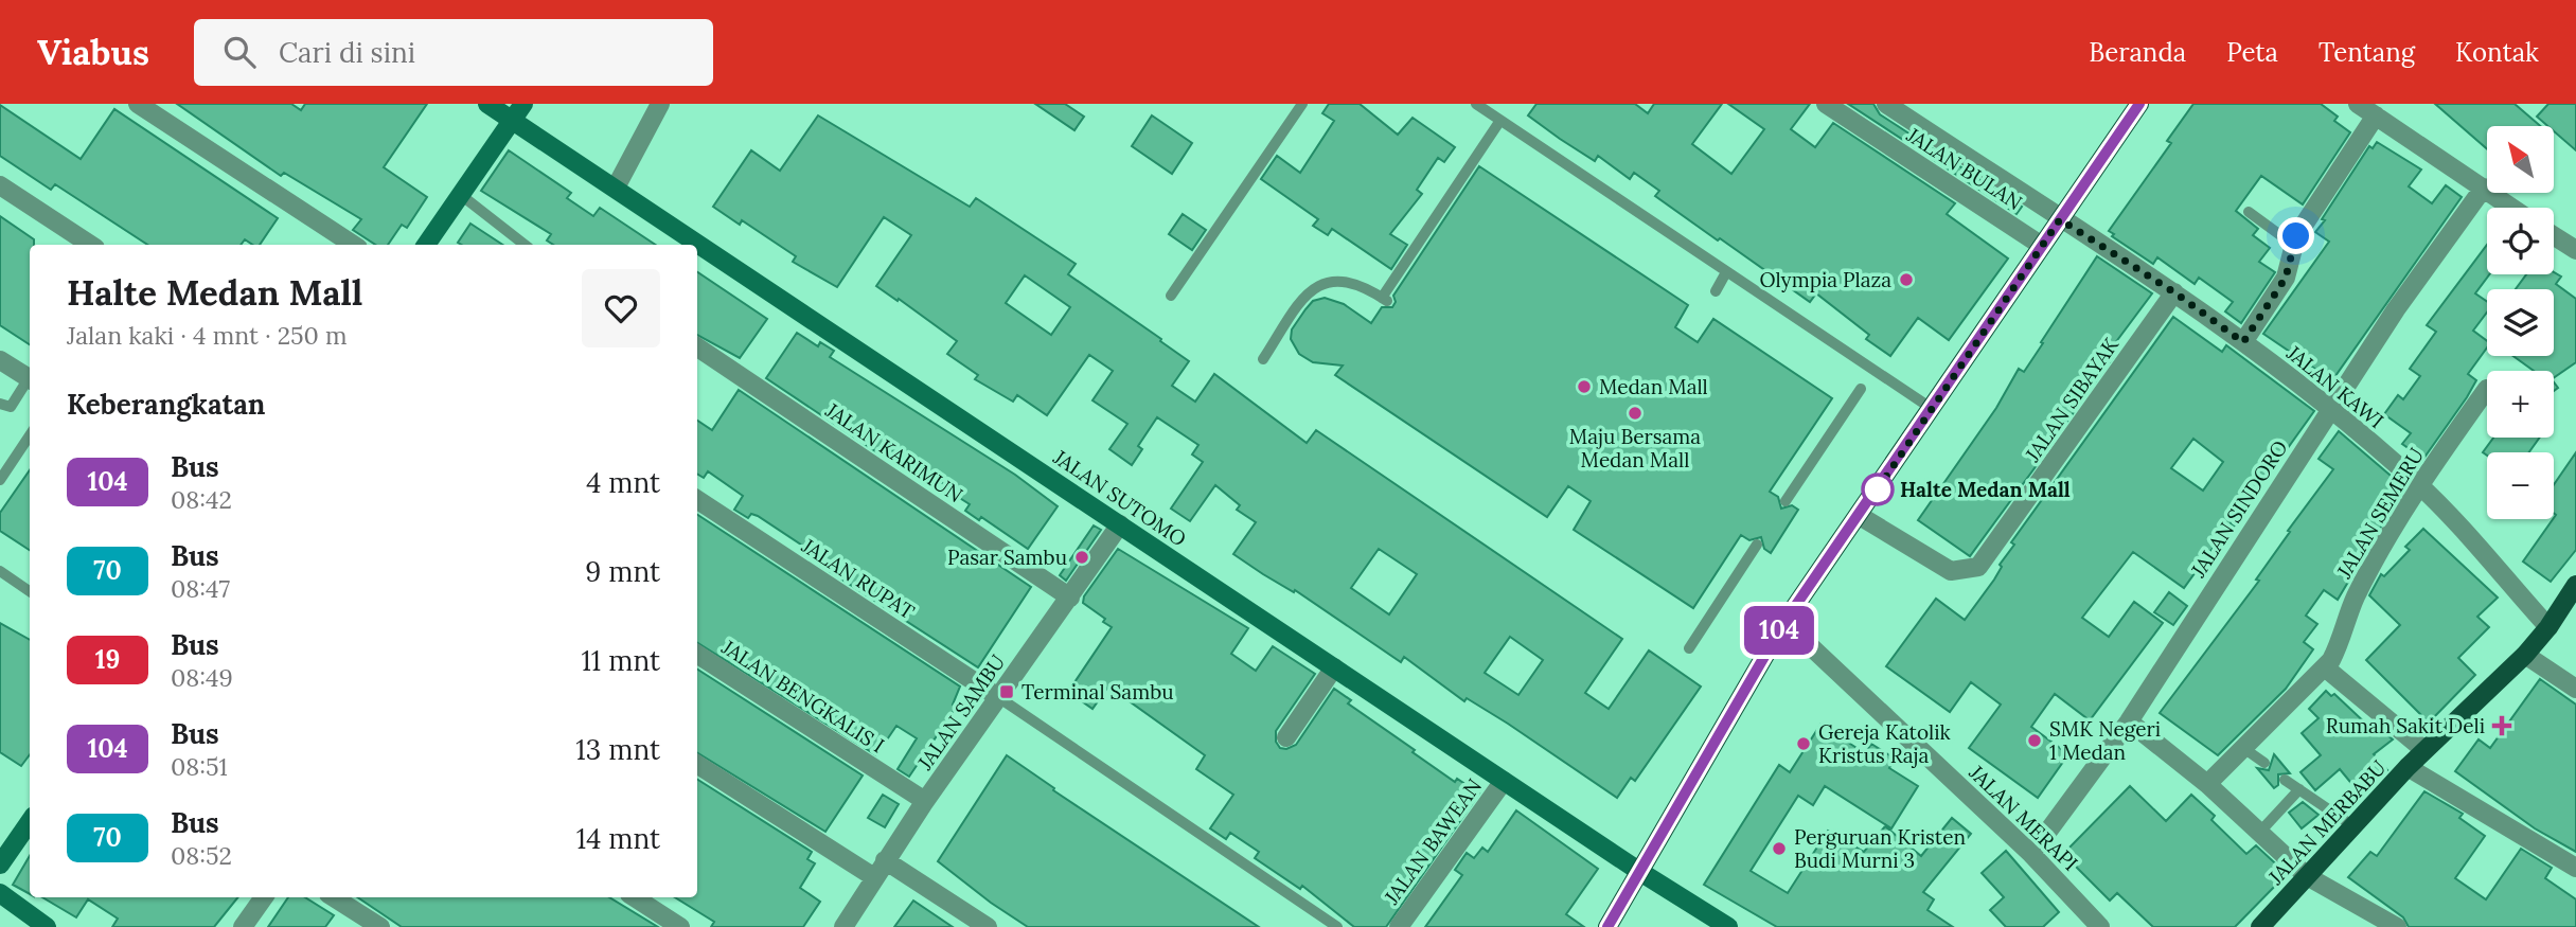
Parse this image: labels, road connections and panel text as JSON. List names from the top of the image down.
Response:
{
  "streets": {
    "main road": ["JALAN SUTOMO", "JALAN MERBABU"],
    "street": [
      "JALAN BULAN",
      "JALAN KAWI",
      "JALAN SIBAYAK",
      "JALAN KARIMUN",
      "JALAN SINDORO",
      "JALAN SEMERU",
      "JALAN RUPAT",
      "JALAN BENGKALIS I",
      "JALAN SAMBU",
      "JALAN MERAPI",
      "JALAN BAWEAN"
    ]
  },
  "crossings": [
    ["JALAN BULAN", "JALAN KAWI"],
    ["JALAN KAWI", "JALAN SIBAYAK"],
    ["JALAN KAWI", "JALAN SINDORO"],
    ["JALAN KAWI", "JALAN SEMERU"],
    ["JALAN KAWI", "JALAN MERBABU"],
    ["JALAN KARIMUN", "JALAN SAMBU"],
    ["JALAN SUTOMO", "JALAN SAMBU"],
    ["JALAN SUTOMO", "JALAN BAWEAN"],
    ["JALAN SINDORO", "JALAN MERAPI"],
    ["JALAN RUPAT", "JALAN SAMBU"],
    ["JALAN BENGKALIS I", "JALAN SAMBU"]
  ],
  "places": {
    "other": [
      "Olympia Plaza",
      "Medan Mall",
      "Maju Bersama Medan Mall",
      "Halte Medan Mall",
      "Pasar Sambu",
      "SMK Negeri 1 Medan",
      "Gereja Katolik Kristus Raja",
      "Perguruan Kristen Budi Murni 3"
    ],
    "transit": ["Terminal Sambu"],
    "health": ["Rumah Sakit Deli"]
  },
  "lines": ["bus line 104"],
  "north": "top left",
  "page": {
    "header": "Viabus",
    "search": "Cari di sini",
    "nav": [
      "Beranda",
      "Peta",
      "Tentang",
      "Kontak"
    ],
    "on_map": "104",
    "map_buttons": ["+", "−"],
    "heading": [
      ["Halte Medan Mall", "Jalan kaki · 4 mnt · 250 m"],
      "Keberangkatan"
    ],
    "list": [
      {
        "mark": "104",
        "name": "Bus",
        "note": "08:42",
        "value": "4 mnt"
      },
      {
        "mark": "70",
        "name": "Bus",
        "note": "08:47",
        "value": "9 mnt"
      },
      {
        "mark": "19",
        "name": "Bus",
        "note": "08:49",
        "value": "11 mnt"
      },
      {
        "mark": "104",
        "name": "Bus",
        "note": "08:51",
        "value": "13 mnt"
      },
      {
        "mark": "70",
        "name": "Bus",
        "note": "08:52",
        "value": "14 mnt"
      }
    ]
  }
}
